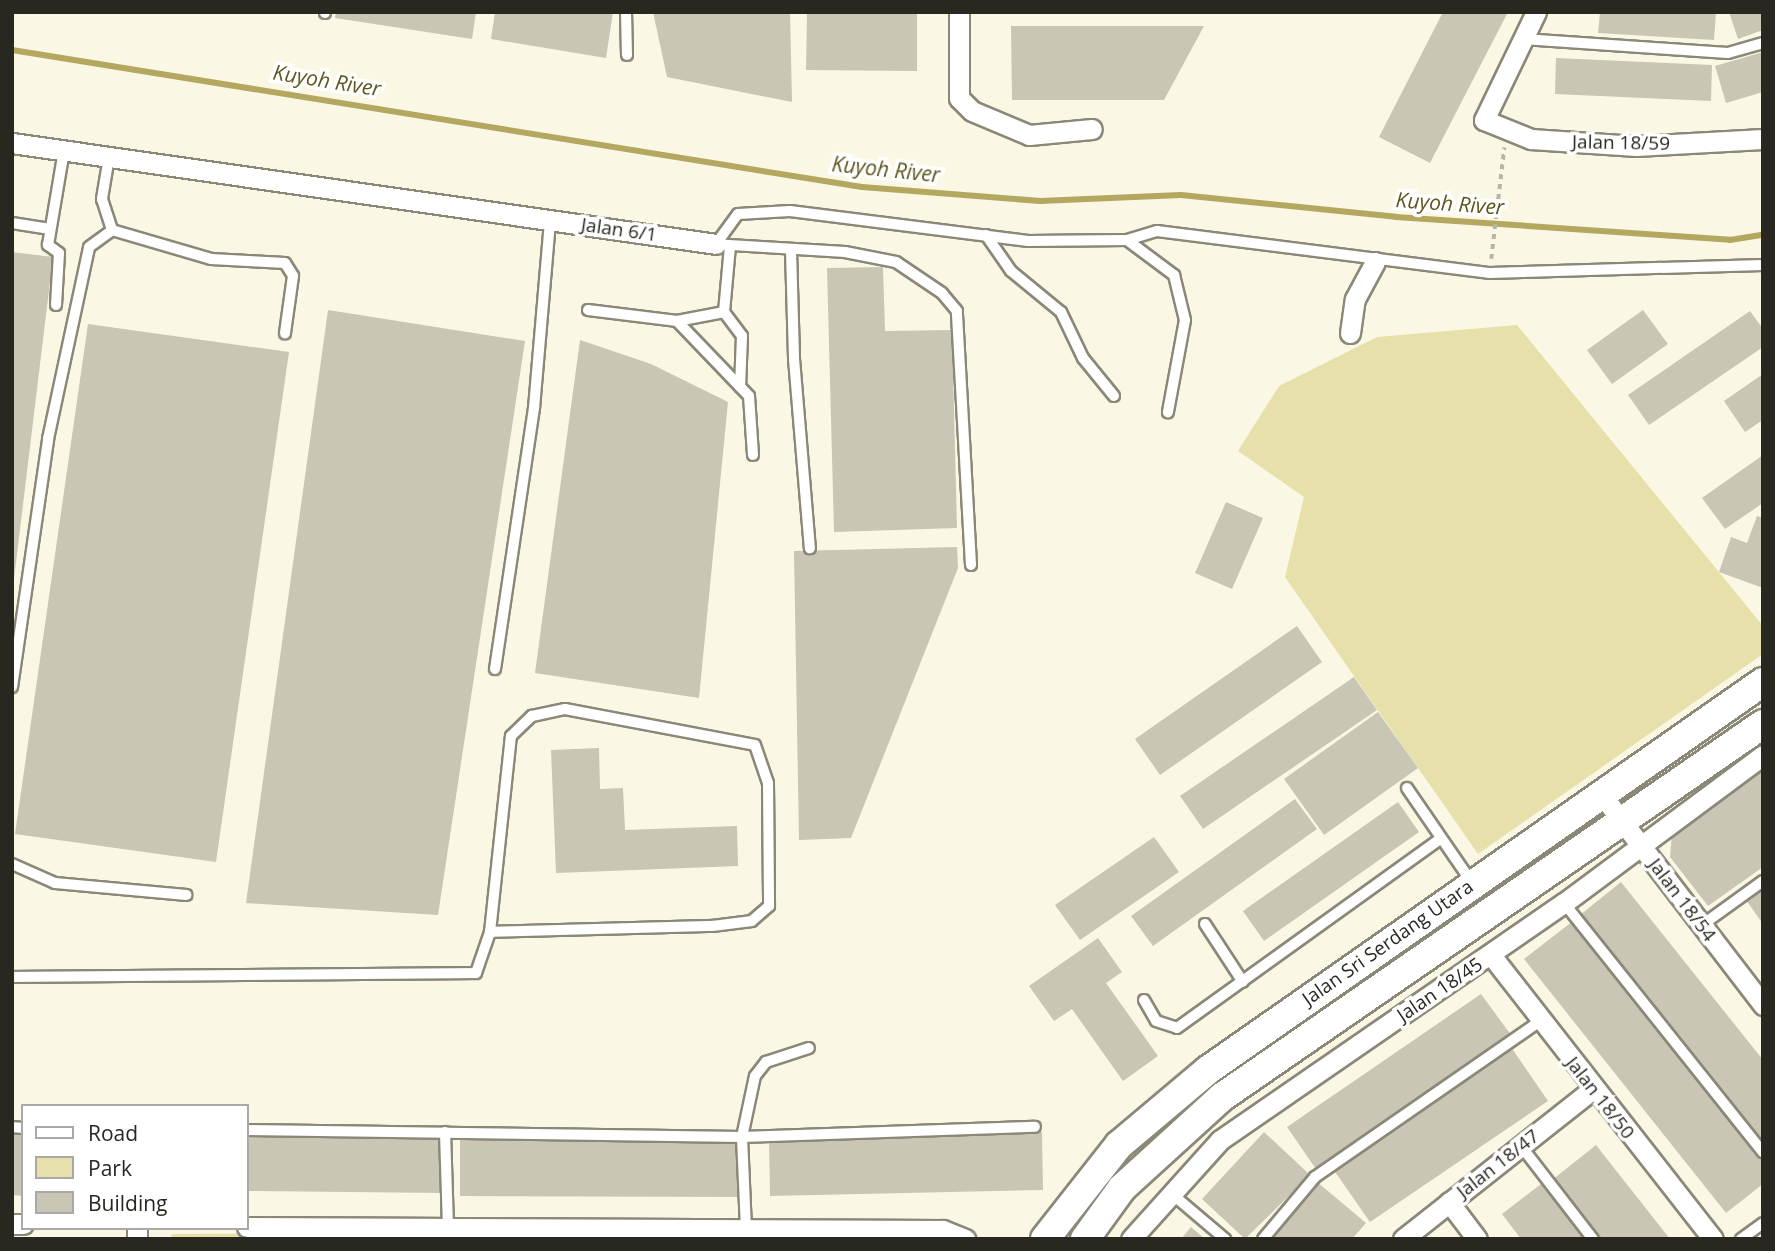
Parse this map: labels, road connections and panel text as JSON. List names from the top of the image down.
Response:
{
  "streets": {
    "street": [
      "Jalan 18/59",
      "Jalan 6/1",
      "Jalan 18/54",
      "Jalan Sri Serdang Utara",
      "Jalan 18/45",
      "Jalan 18/50",
      "Jalan 18/47"
    ]
  },
  "crossings": [
    ["Jalan 18/54", "Jalan Sri Serdang Utara"],
    ["Jalan 18/54", "Jalan 18/45"],
    ["Jalan 18/45", "Jalan 18/50"],
    ["Jalan 18/50", "Jalan 18/47"]
  ],
  "water": ["Kuyoh River"],
  "legend": ["Road", "Park", "Building"]
}
